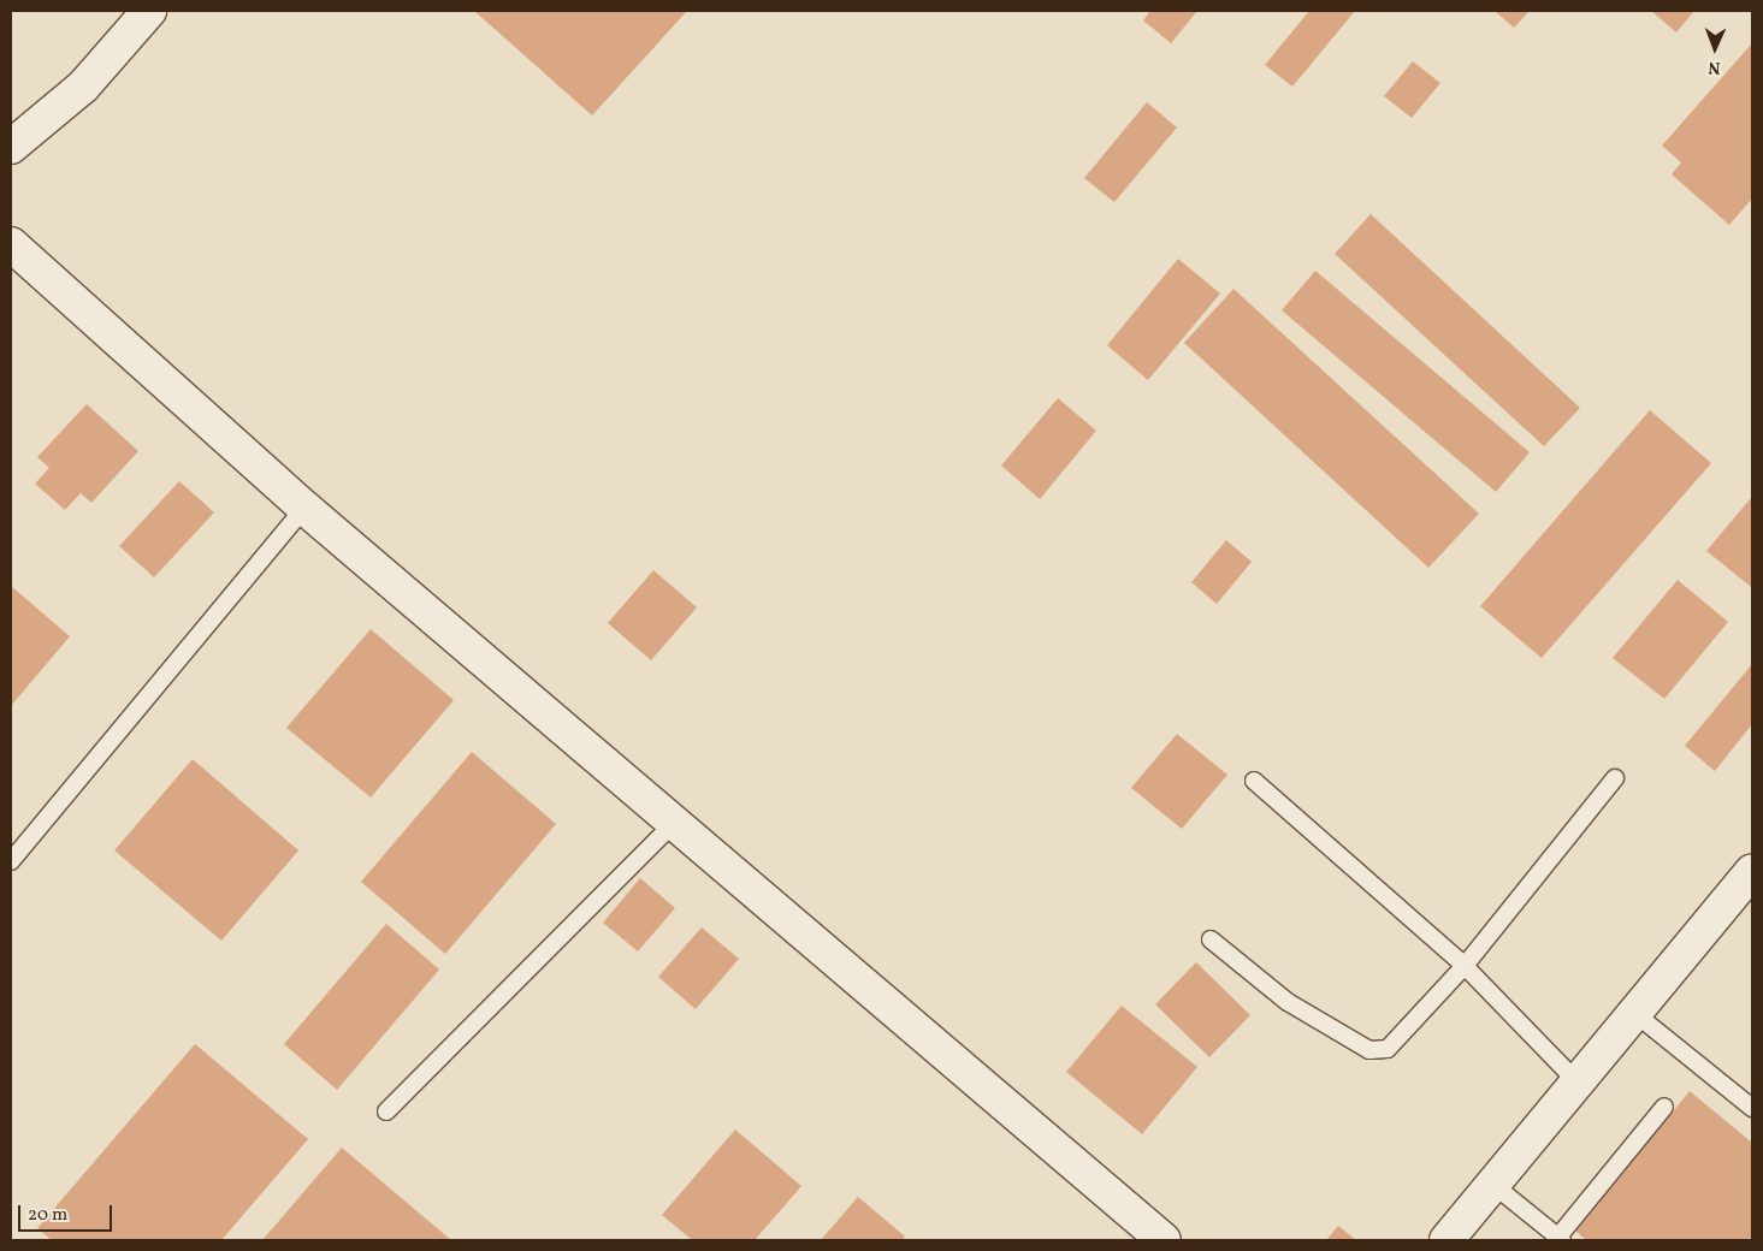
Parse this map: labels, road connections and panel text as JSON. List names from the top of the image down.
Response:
{
  "scale_bar": "20 m",
  "north": "bottom"
}
